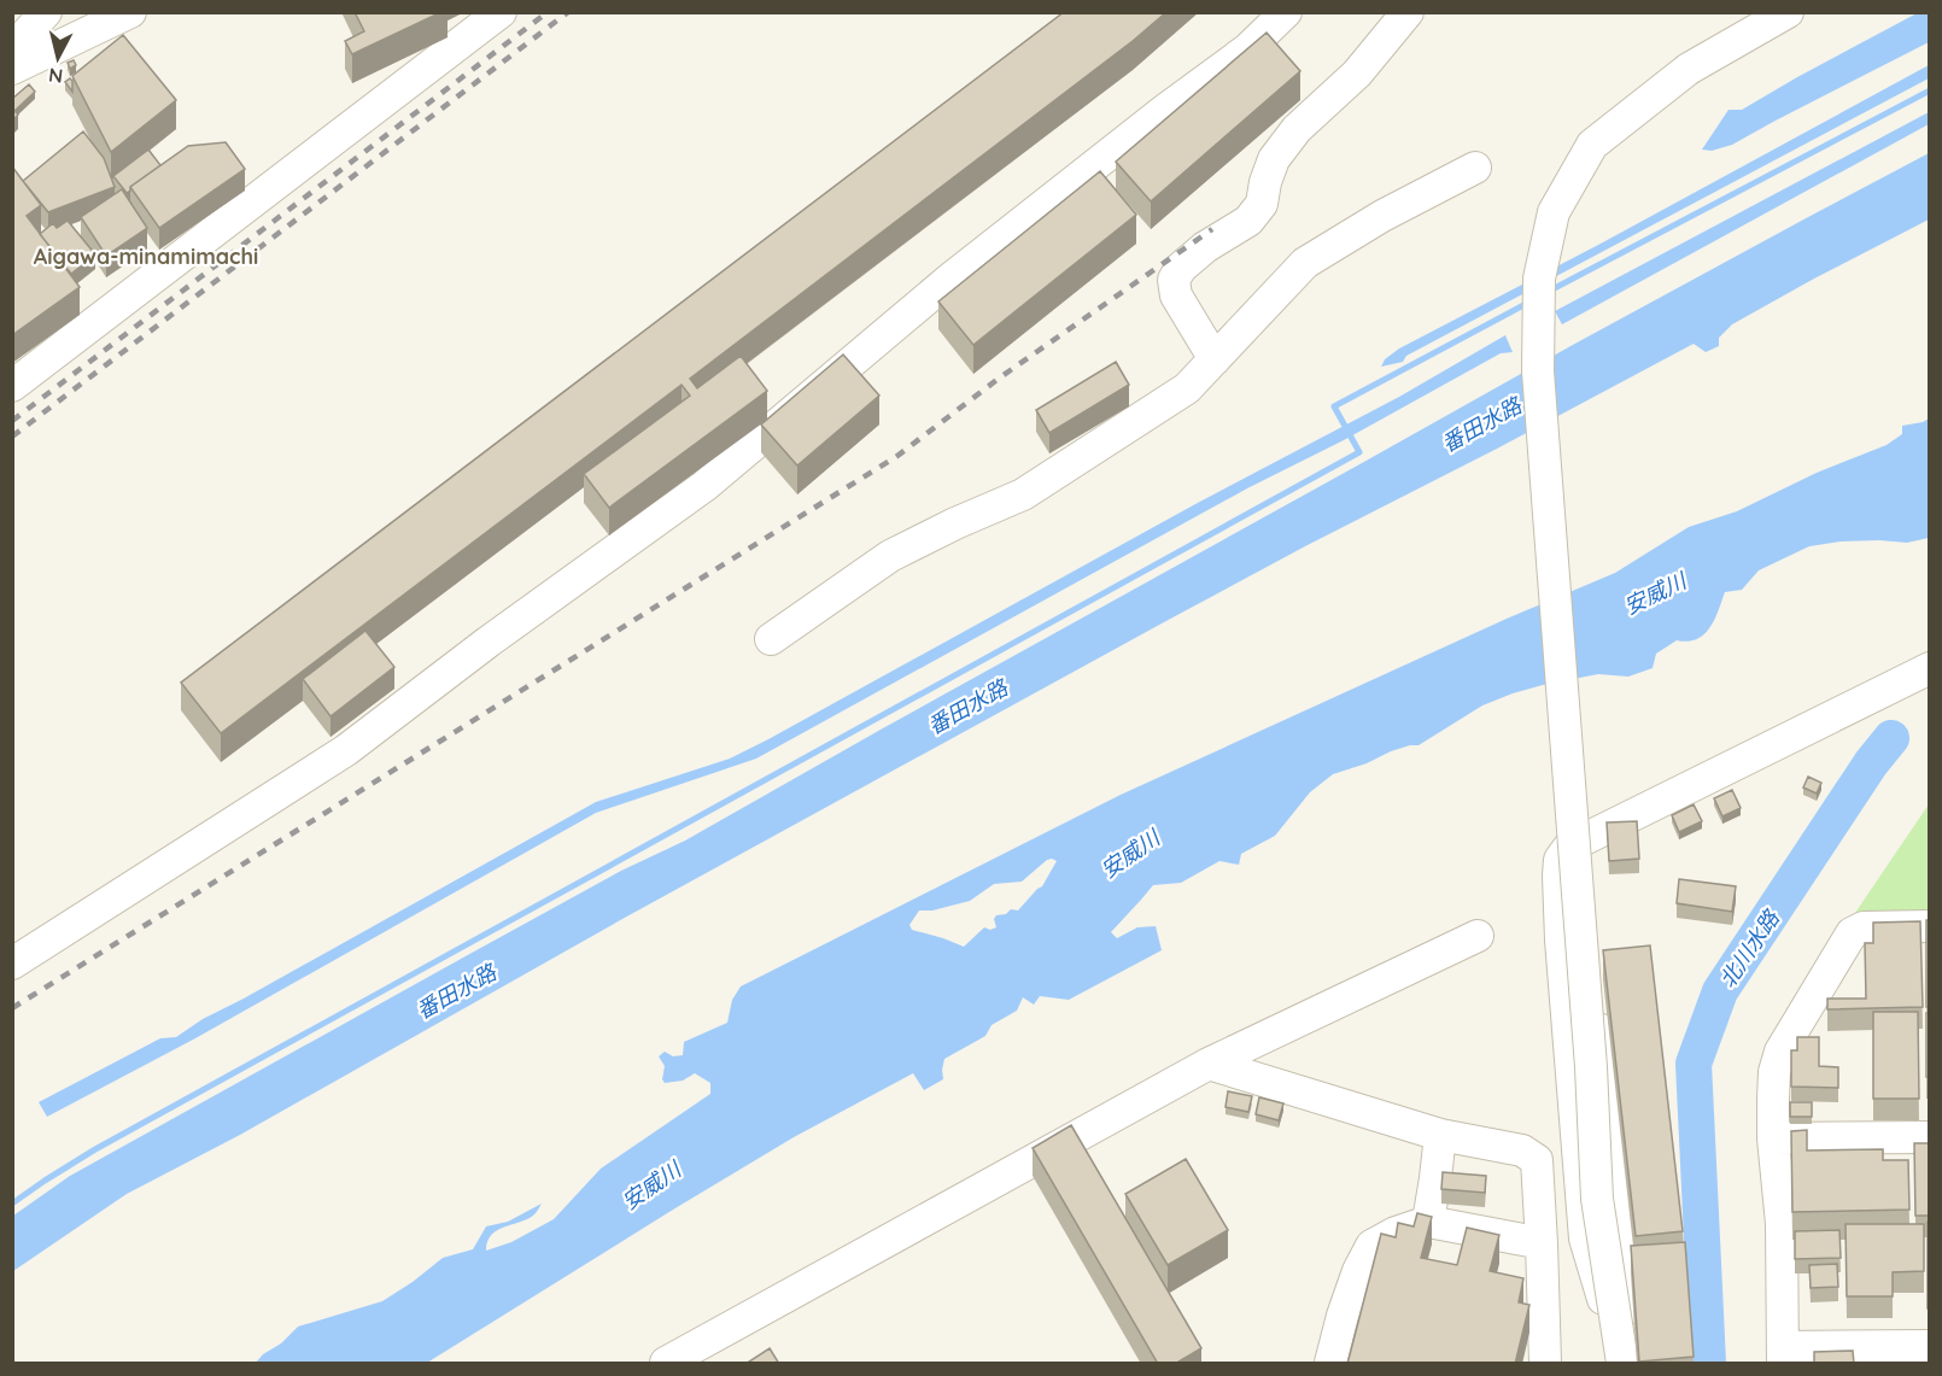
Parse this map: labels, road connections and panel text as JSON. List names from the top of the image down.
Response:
{
  "districts": ["Aigawa-minamimachi"],
  "water": ["番田水路", "安威川", "北川水路"],
  "north": "bottom"
}
